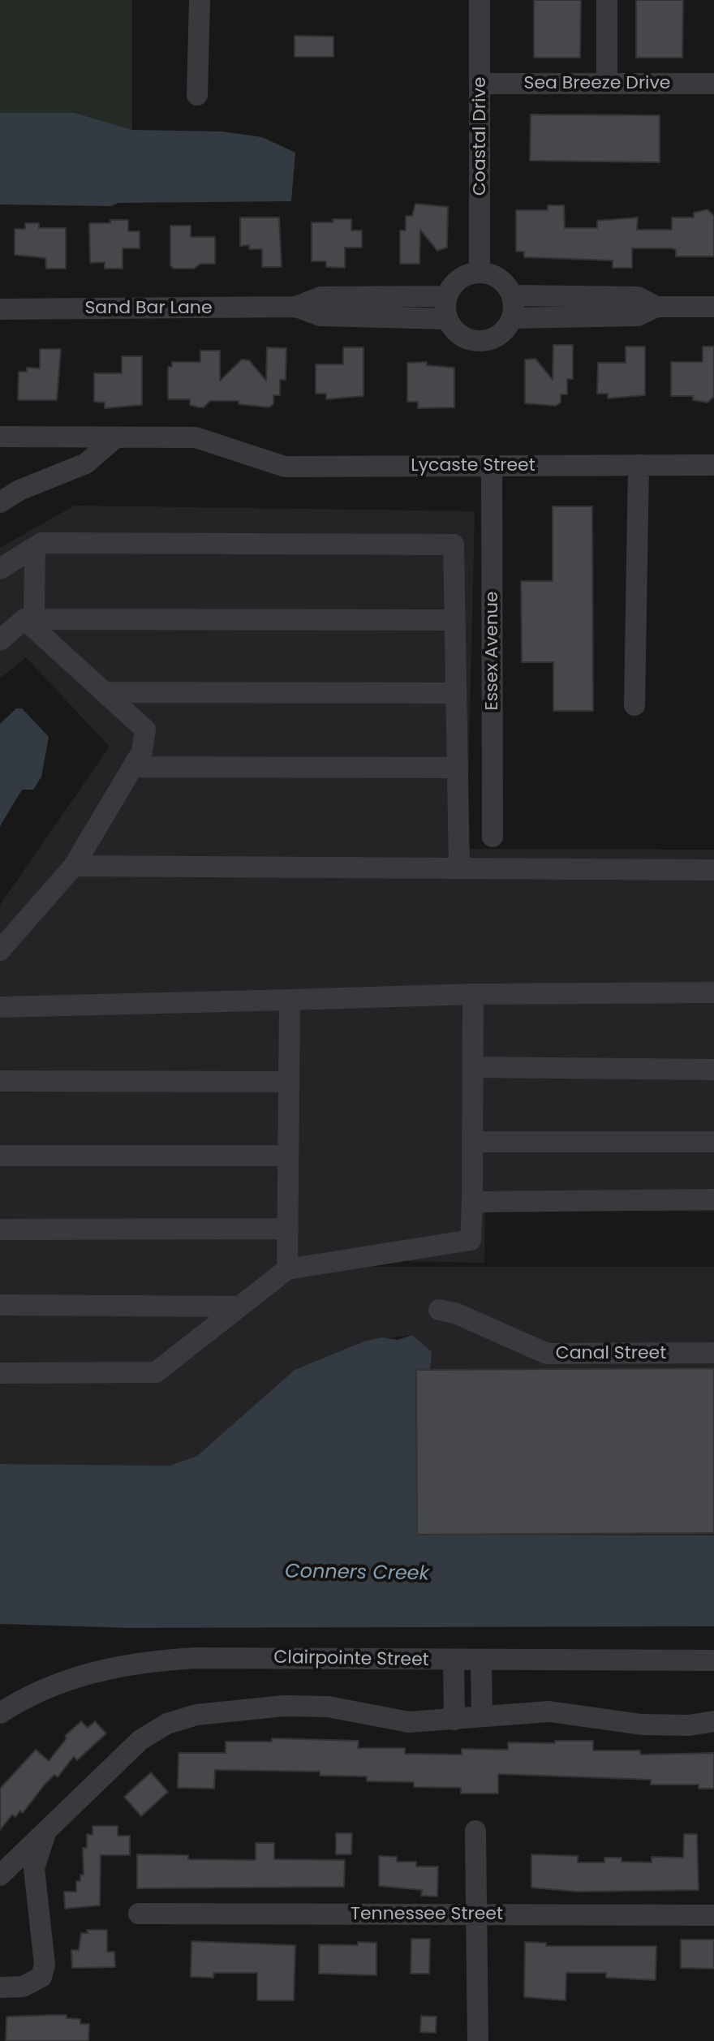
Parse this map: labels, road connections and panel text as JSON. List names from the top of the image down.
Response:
{
  "streets": {
    "street": [
      "Sea Breeze Drive",
      "Coastal Drive",
      "Sand Bar Lane",
      "Lycaste Street",
      "Essex Avenue",
      "Canal Street",
      "Clairpointe Street",
      "Tennessee Street"
    ]
  },
  "crossings": [
    ["Sea Breeze Drive", "Coastal Drive"],
    ["Coastal Drive", "Sand Bar Lane"],
    ["Lycaste Street", "Essex Avenue"]
  ],
  "water": ["Conners Creek"]
}
